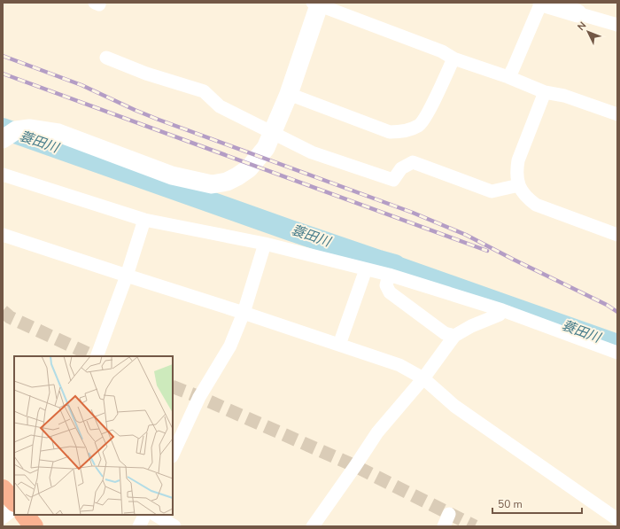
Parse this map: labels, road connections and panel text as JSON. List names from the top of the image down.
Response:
{
  "water": ["蓑田川"],
  "scale_bar": "50 m",
  "north": "top left"
}
